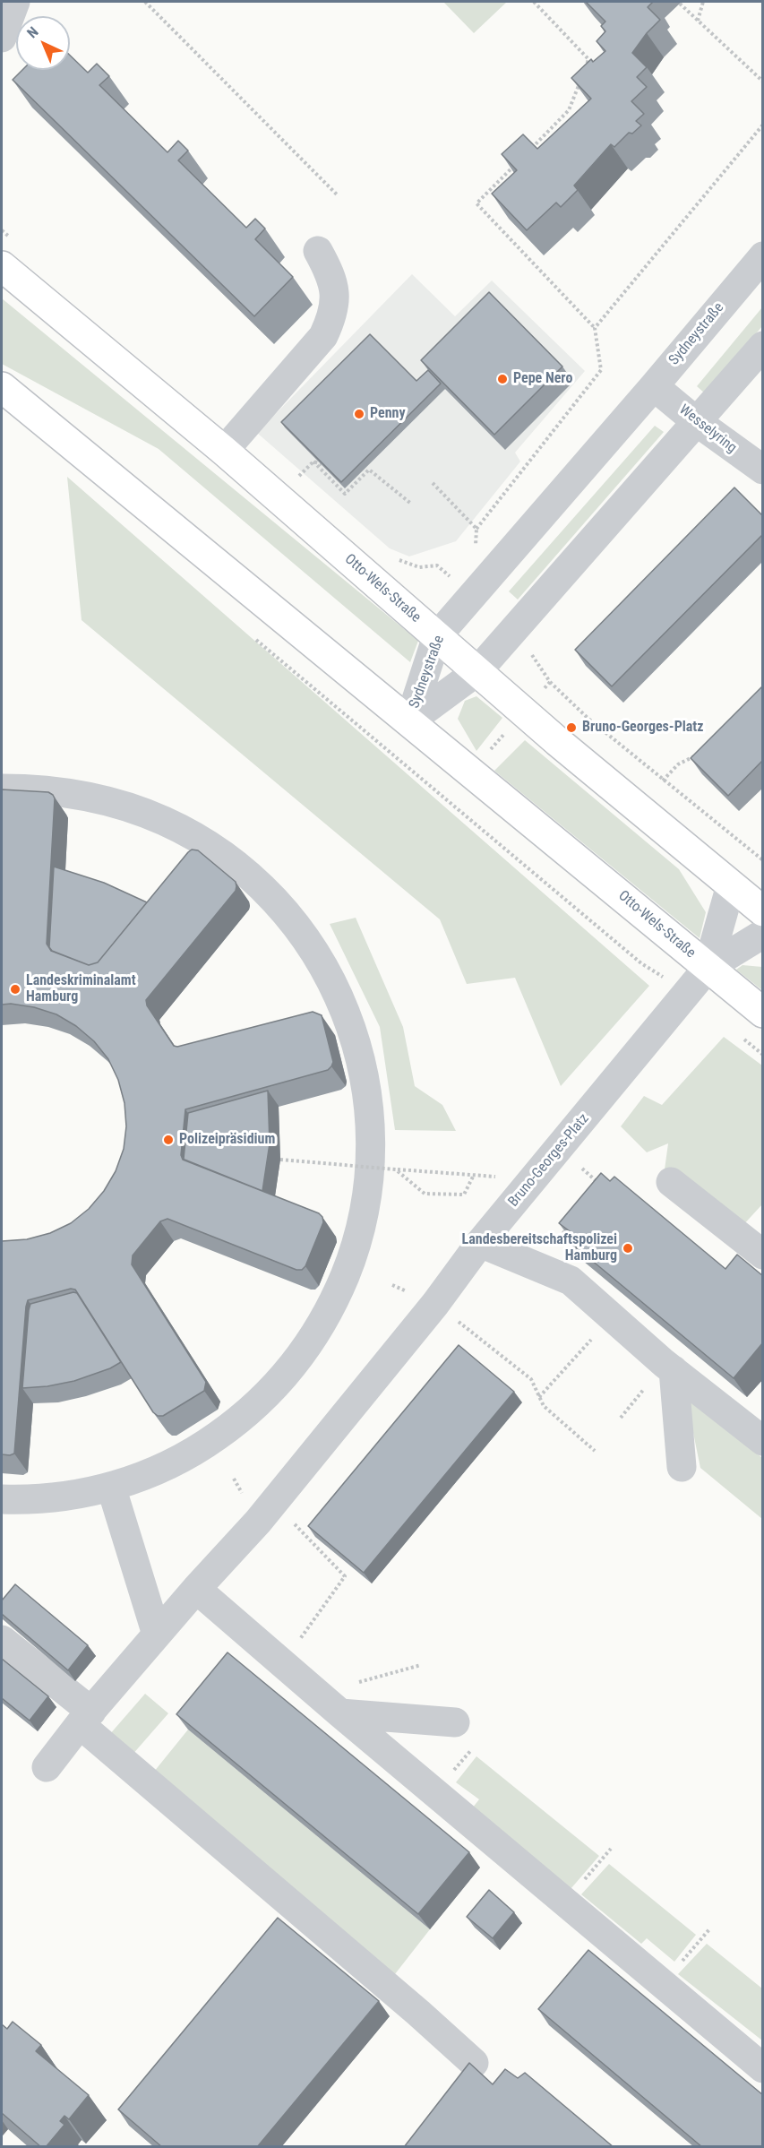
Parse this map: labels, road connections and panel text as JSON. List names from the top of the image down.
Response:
{
  "streets": {
    "main road": ["Otto-Wels-Straße"],
    "street": ["Sydneystraße", "Wesselyring", "Bruno-Georges-Platz"]
  },
  "crossings": [
    ["Sydneystraße", "Wesselyring"],
    ["Sydneystraße", "Otto-Wels-Straße"],
    ["Otto-Wels-Straße", "Bruno-Georges-Platz"]
  ],
  "places": [
    "Pepe Nero",
    "Penny",
    "Bruno-Georges-Platz",
    "Landeskriminalamt Hamburg",
    "Polizeipräsidium",
    "Landesbereitschaftspolizei Hamburg"
  ],
  "north": "top left"
}
